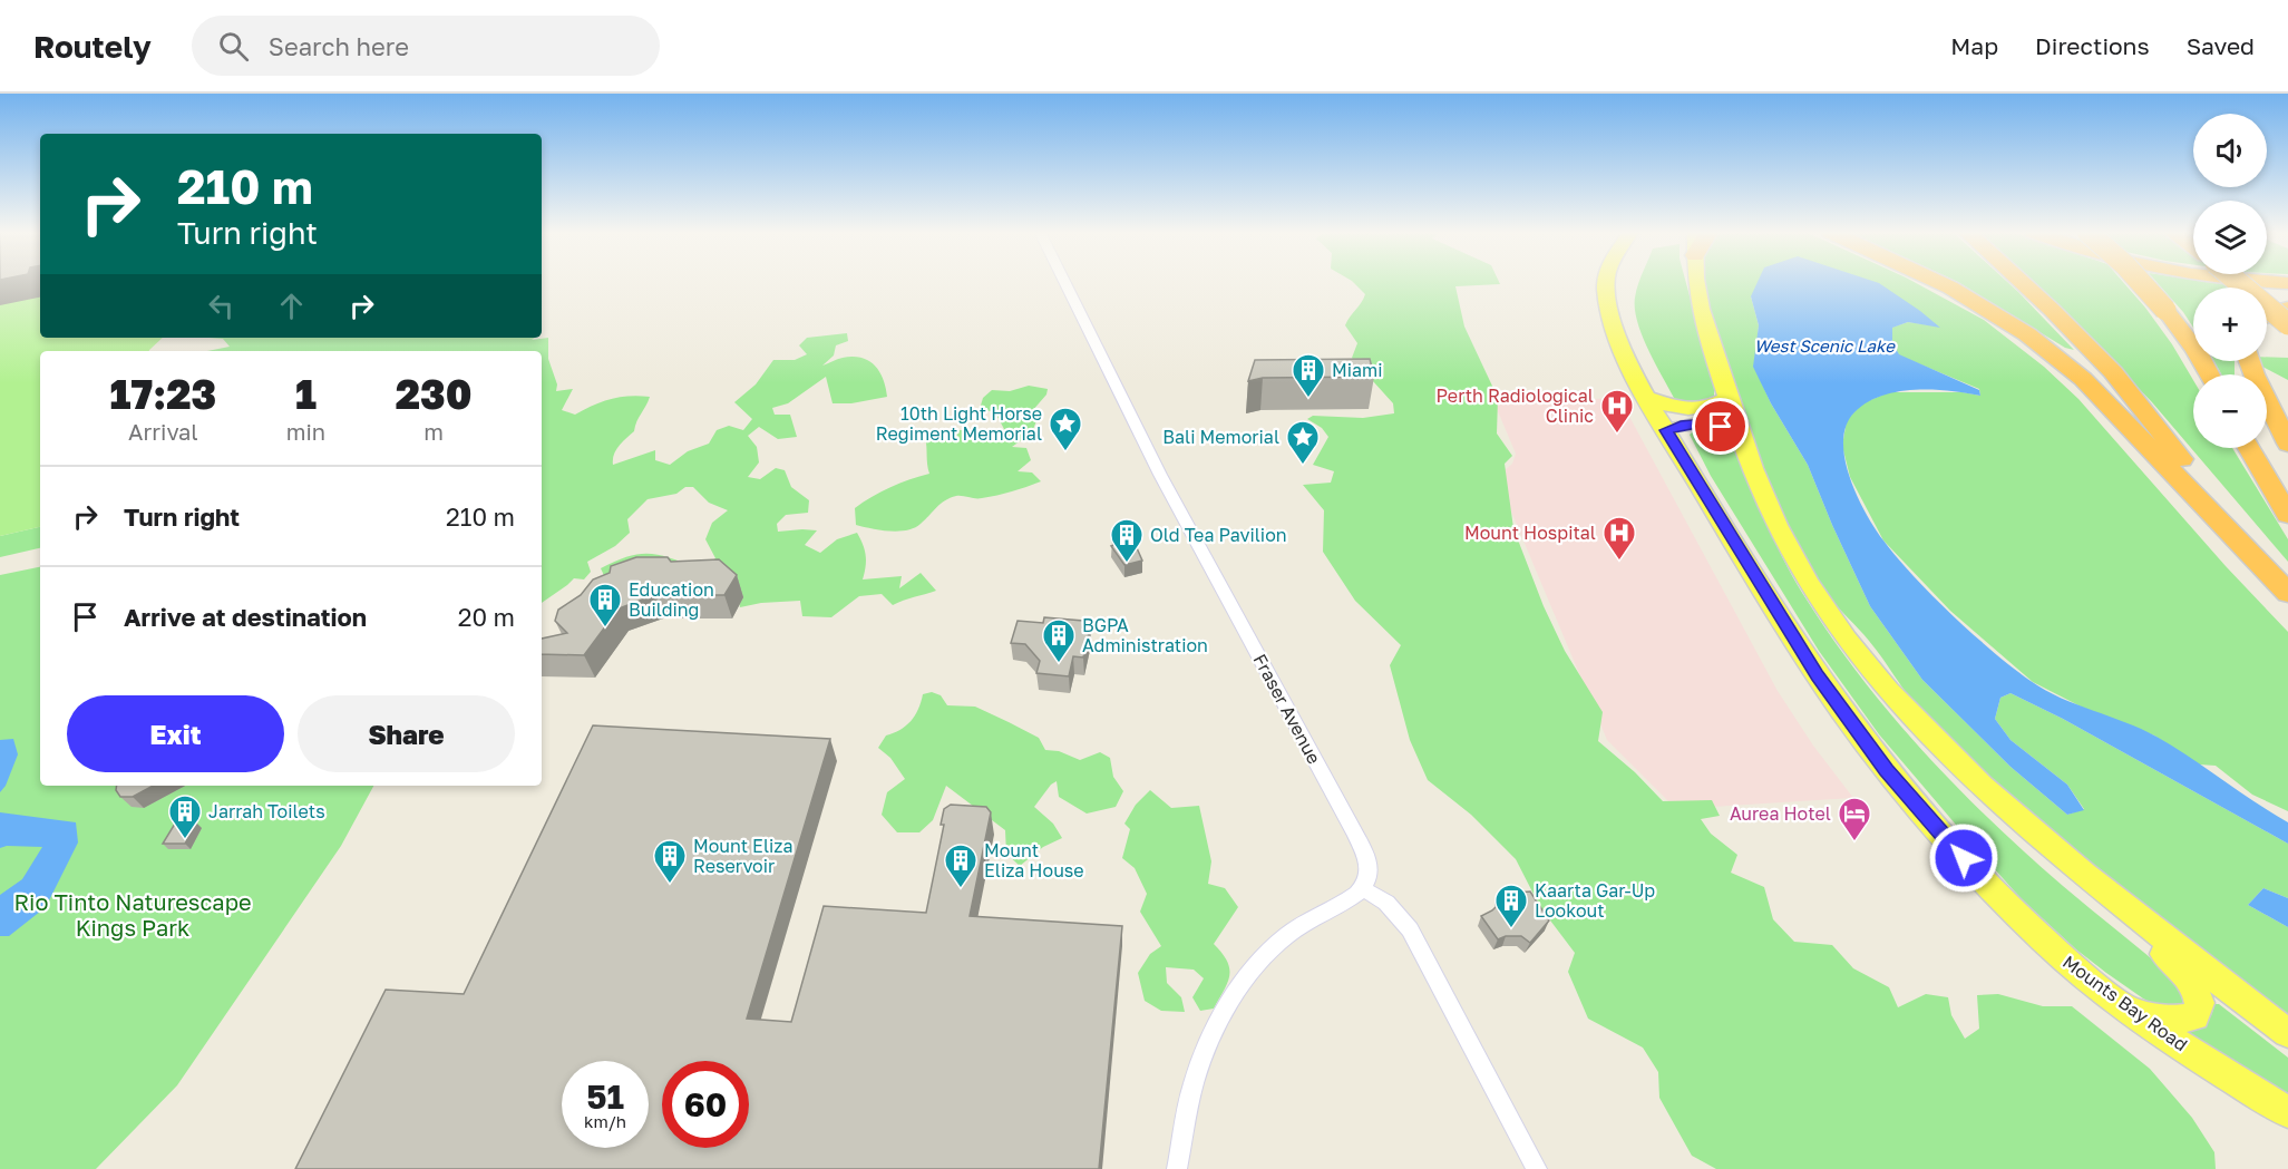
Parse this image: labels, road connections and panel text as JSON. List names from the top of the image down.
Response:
{
  "streets": {
    "main road": ["Mounts Bay Road"],
    "street": ["Fraser Avenue"]
  },
  "water": ["West Scenic Lake"],
  "parks": ["Rio Tinto Naturescape Kings Park"],
  "places": {
    "building": [
      "Miami",
      "Old Tea Pavilion",
      "Education Building",
      "BGPA Administration",
      "Jarrah Toilets",
      "Mount Eliza Reservoir",
      "Mount Eliza House",
      "Kaarta Gar-Up Lookout"
    ],
    "hospital": ["Perth Radiological Clinic", "Mount Hospital"],
    "place": ["10th Light Horse Regiment Memorial", "Bali Memorial"],
    "hotel": ["Aurea Hotel"]
  },
  "page": {
    "header": "Routely",
    "search": "Search here",
    "nav": ["Map", "Directions", "Saved"],
    "map_buttons": ["+", "−"],
    "turn": ["210 m", "Turn right"],
    "eta": [
      "17:23",
      "Arrival",
      "1",
      "min",
      "230",
      "m"
    ],
    "list": [
      {
        "name": "Turn right",
        "value": "210 m"
      },
      {
        "name": "Arrive at destination",
        "value": "20 m"
      }
    ],
    "buttons": ["Exit", "Share"],
    "speed": "51 km/h",
    "limit": "60"
  }
}
